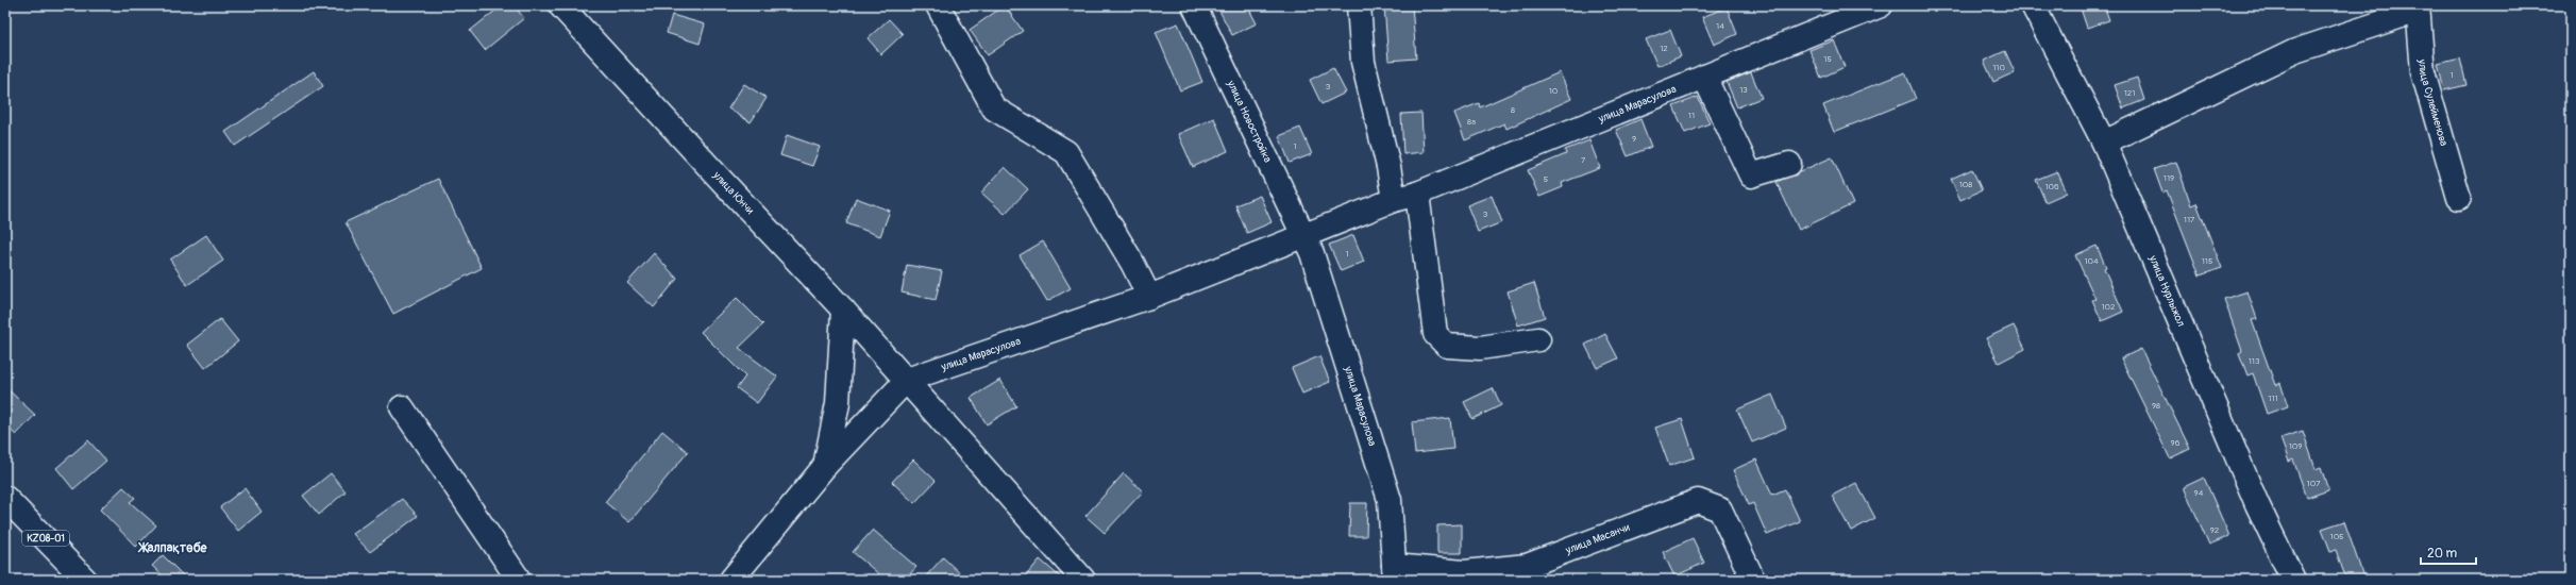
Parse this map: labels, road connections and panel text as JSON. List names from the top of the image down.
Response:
{
  "streets": {
    "street": [
      "улица Сулейменова",
      "улица Марасулова",
      "улица Новостройка",
      "улица Юнчи",
      "улица Нурлыжол",
      "KZ08-01",
      "улица Масанчи"
    ]
  },
  "crossings": [
    ["улица Марасулова", "улица Новостройка"],
    ["улица Марасулова", "улица Юнчи"],
    ["улица Марасулова", "улица Масанчи"]
  ],
  "districts": ["Жалпақтөбе"],
  "house_numbers": [
    "14",
    "12",
    "15",
    "110",
    "1",
    "3",
    "13",
    "10",
    "121",
    "8",
    "11",
    "8а",
    "9",
    "1",
    "7",
    "119",
    "5",
    "108",
    "106",
    "3",
    "117",
    "1",
    "104",
    "115",
    "102",
    "113",
    "111",
    "98",
    "96",
    "109",
    "107",
    "94",
    "92",
    "105"
  ],
  "scale_bar": "20 m"
}
